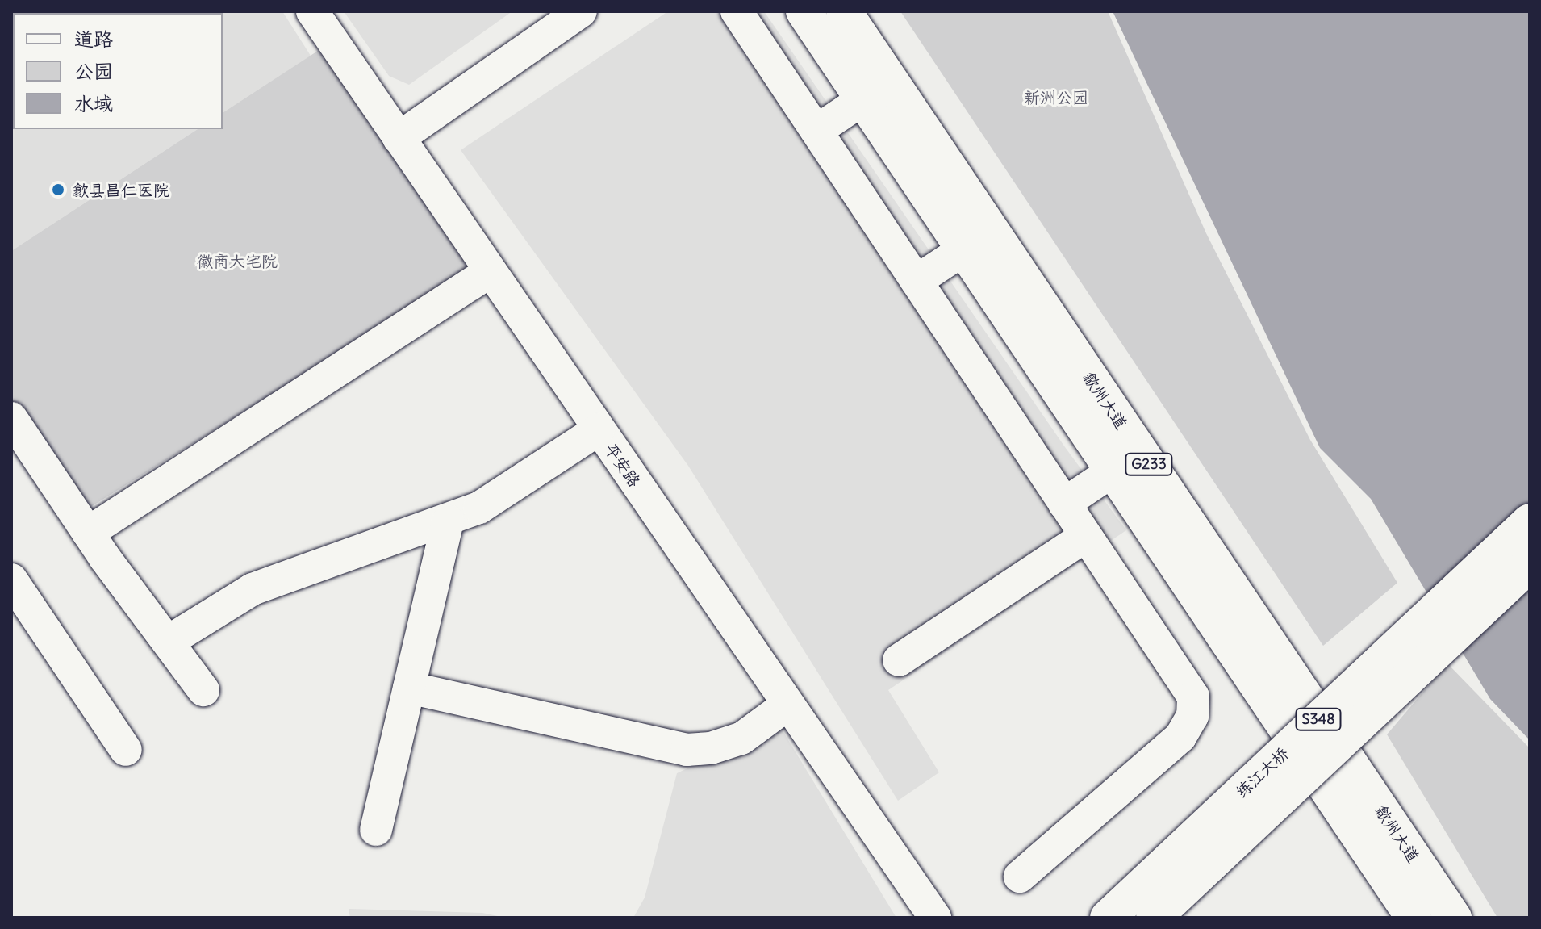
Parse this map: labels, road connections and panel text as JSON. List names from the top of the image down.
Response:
{
  "streets": {
    "main road": [
      "歙州大道",
      "G233",
      "S348",
      "练江大桥"
    ],
    "street": ["平安路"]
  },
  "parks": ["新洲公园", "徽商大宅院"],
  "places": ["歙县昌仁医院"],
  "legend": ["道路", "公园", "水域"]
}
